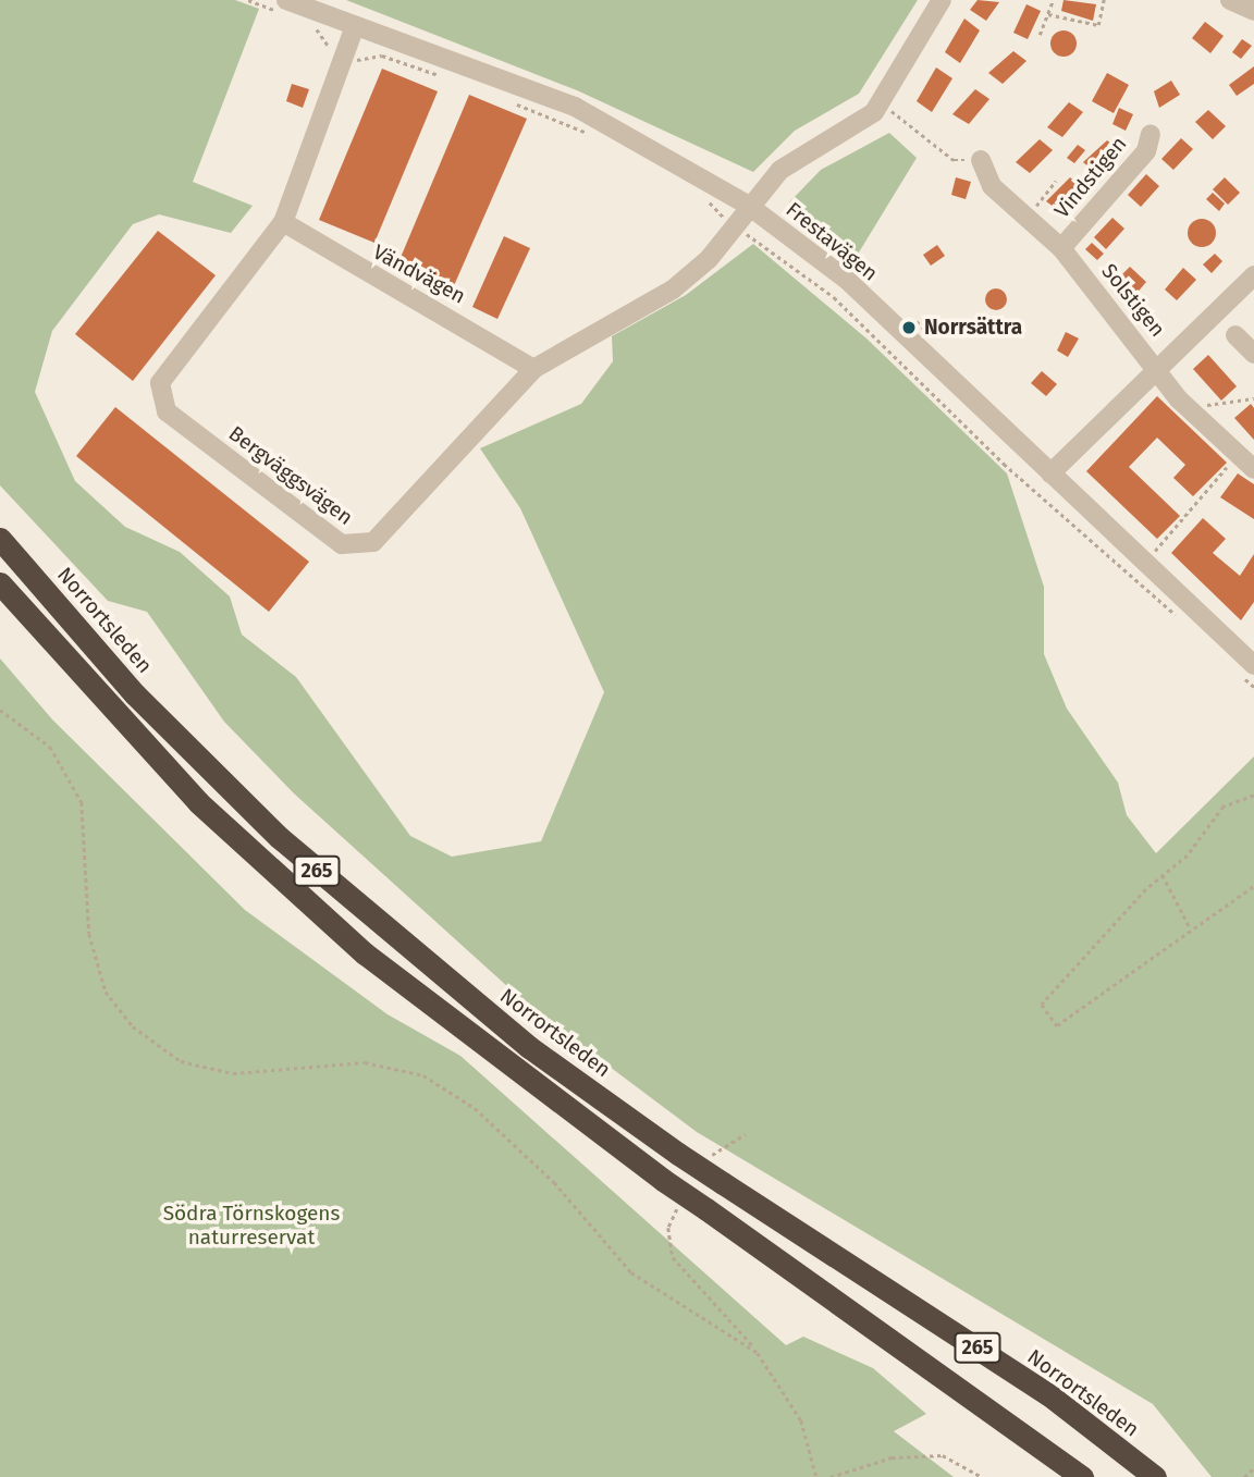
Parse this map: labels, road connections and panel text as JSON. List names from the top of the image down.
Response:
{
  "streets": {
    "highway": ["Norrortsleden", "265"],
    "street": [
      "Vindstigen",
      "Frestavägen",
      "Vändvägen",
      "Solstigen",
      "Bergväggsvägen"
    ]
  },
  "crossings": [
    ["Vindstigen", "Solstigen"],
    ["Frestavägen", "Bergväggsvägen"],
    ["Vändvägen", "Bergväggsvägen"]
  ],
  "parks": ["Södra Törnskogens naturreservat"],
  "places": ["Norrsättra"]
}
